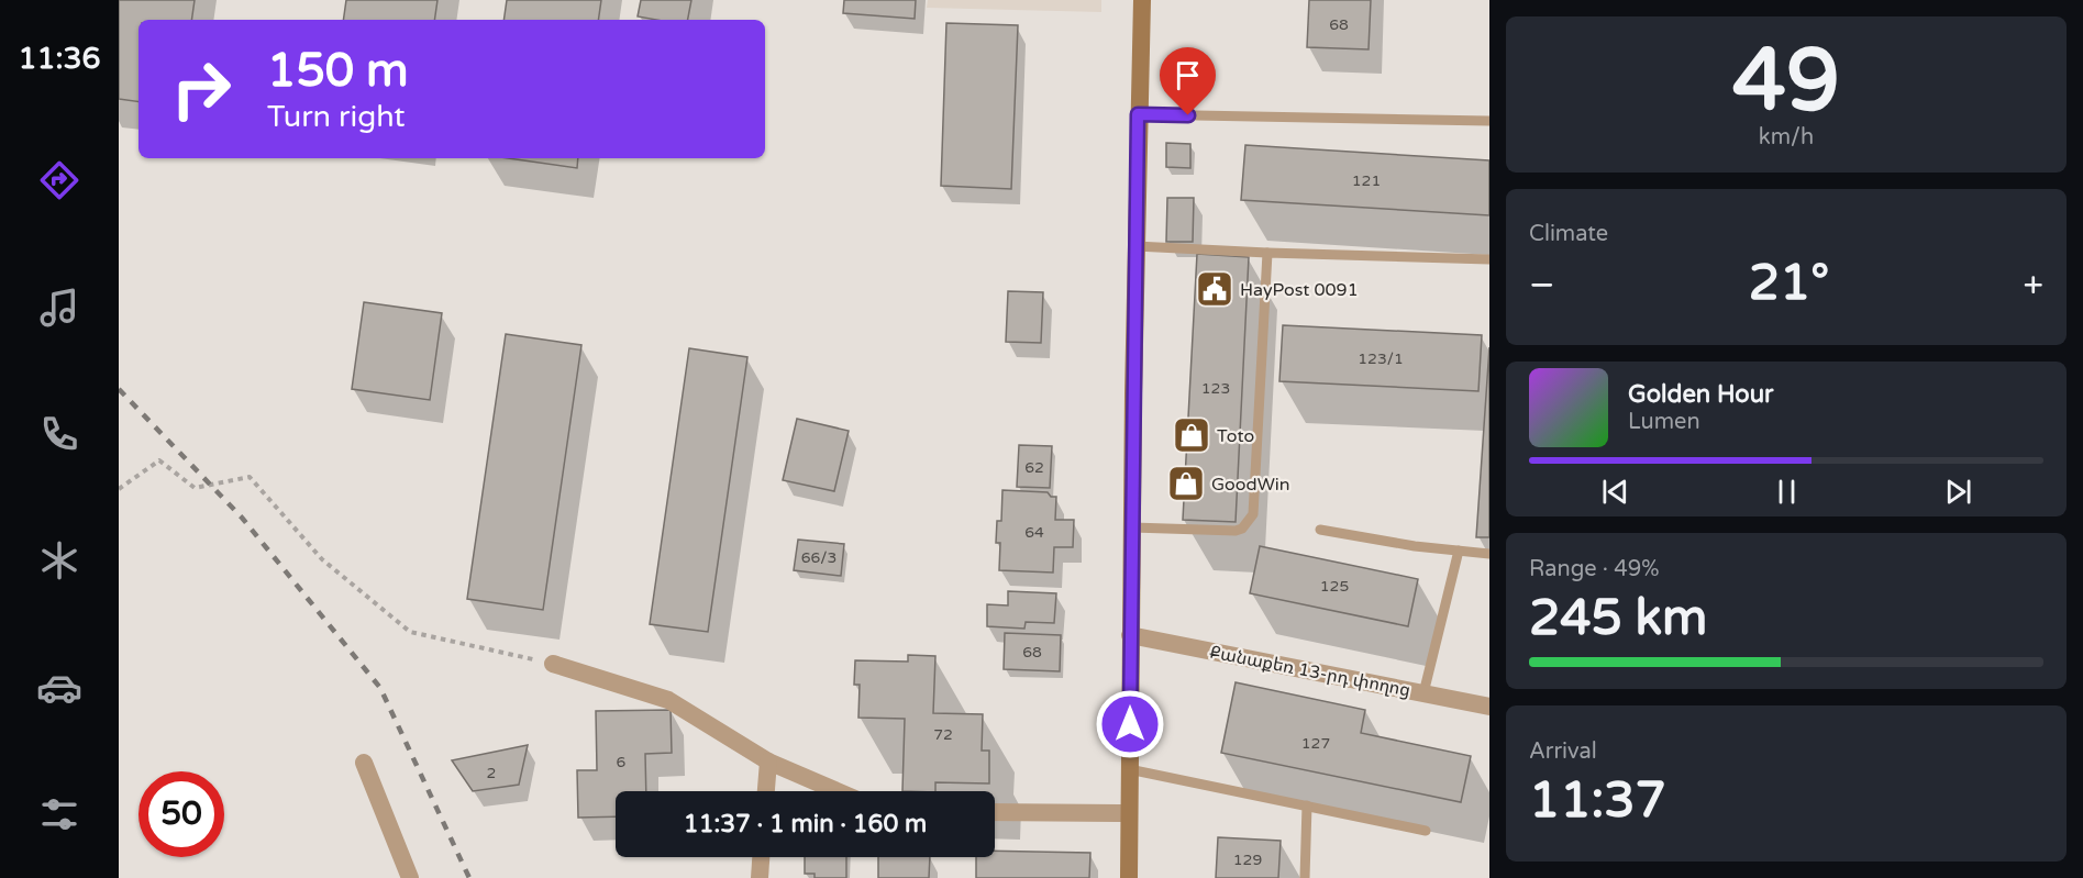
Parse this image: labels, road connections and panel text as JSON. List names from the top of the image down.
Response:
{
  "streets": {
    "street": ["Քանաքեռ 13-րդ փողոց"]
  },
  "places": {
    "public building": ["HayPost 0091"],
    "shop": ["Toto", "GoodWin"]
  },
  "house_numbers": [
    "68",
    "121",
    "123/1",
    "123",
    "62",
    "64",
    "66/3",
    "125",
    "68",
    "72",
    "127",
    "6",
    "2",
    "129"
  ],
  "page": {
    "tabs": "11:36",
    "tile": [
      ["49", "km/h"],
      "Climate",
      ["Range · 49%", "245 km"],
      ["Arrival", "11:37"]
    ],
    "turn": ["150 m", "Turn right"],
    "heat": ["−", "21°", "+"],
    "song": ["Golden Hour", "Lumen"],
    "limit": "50",
    "trip": "11:37 · 1 min · 160 m"
  }
}
